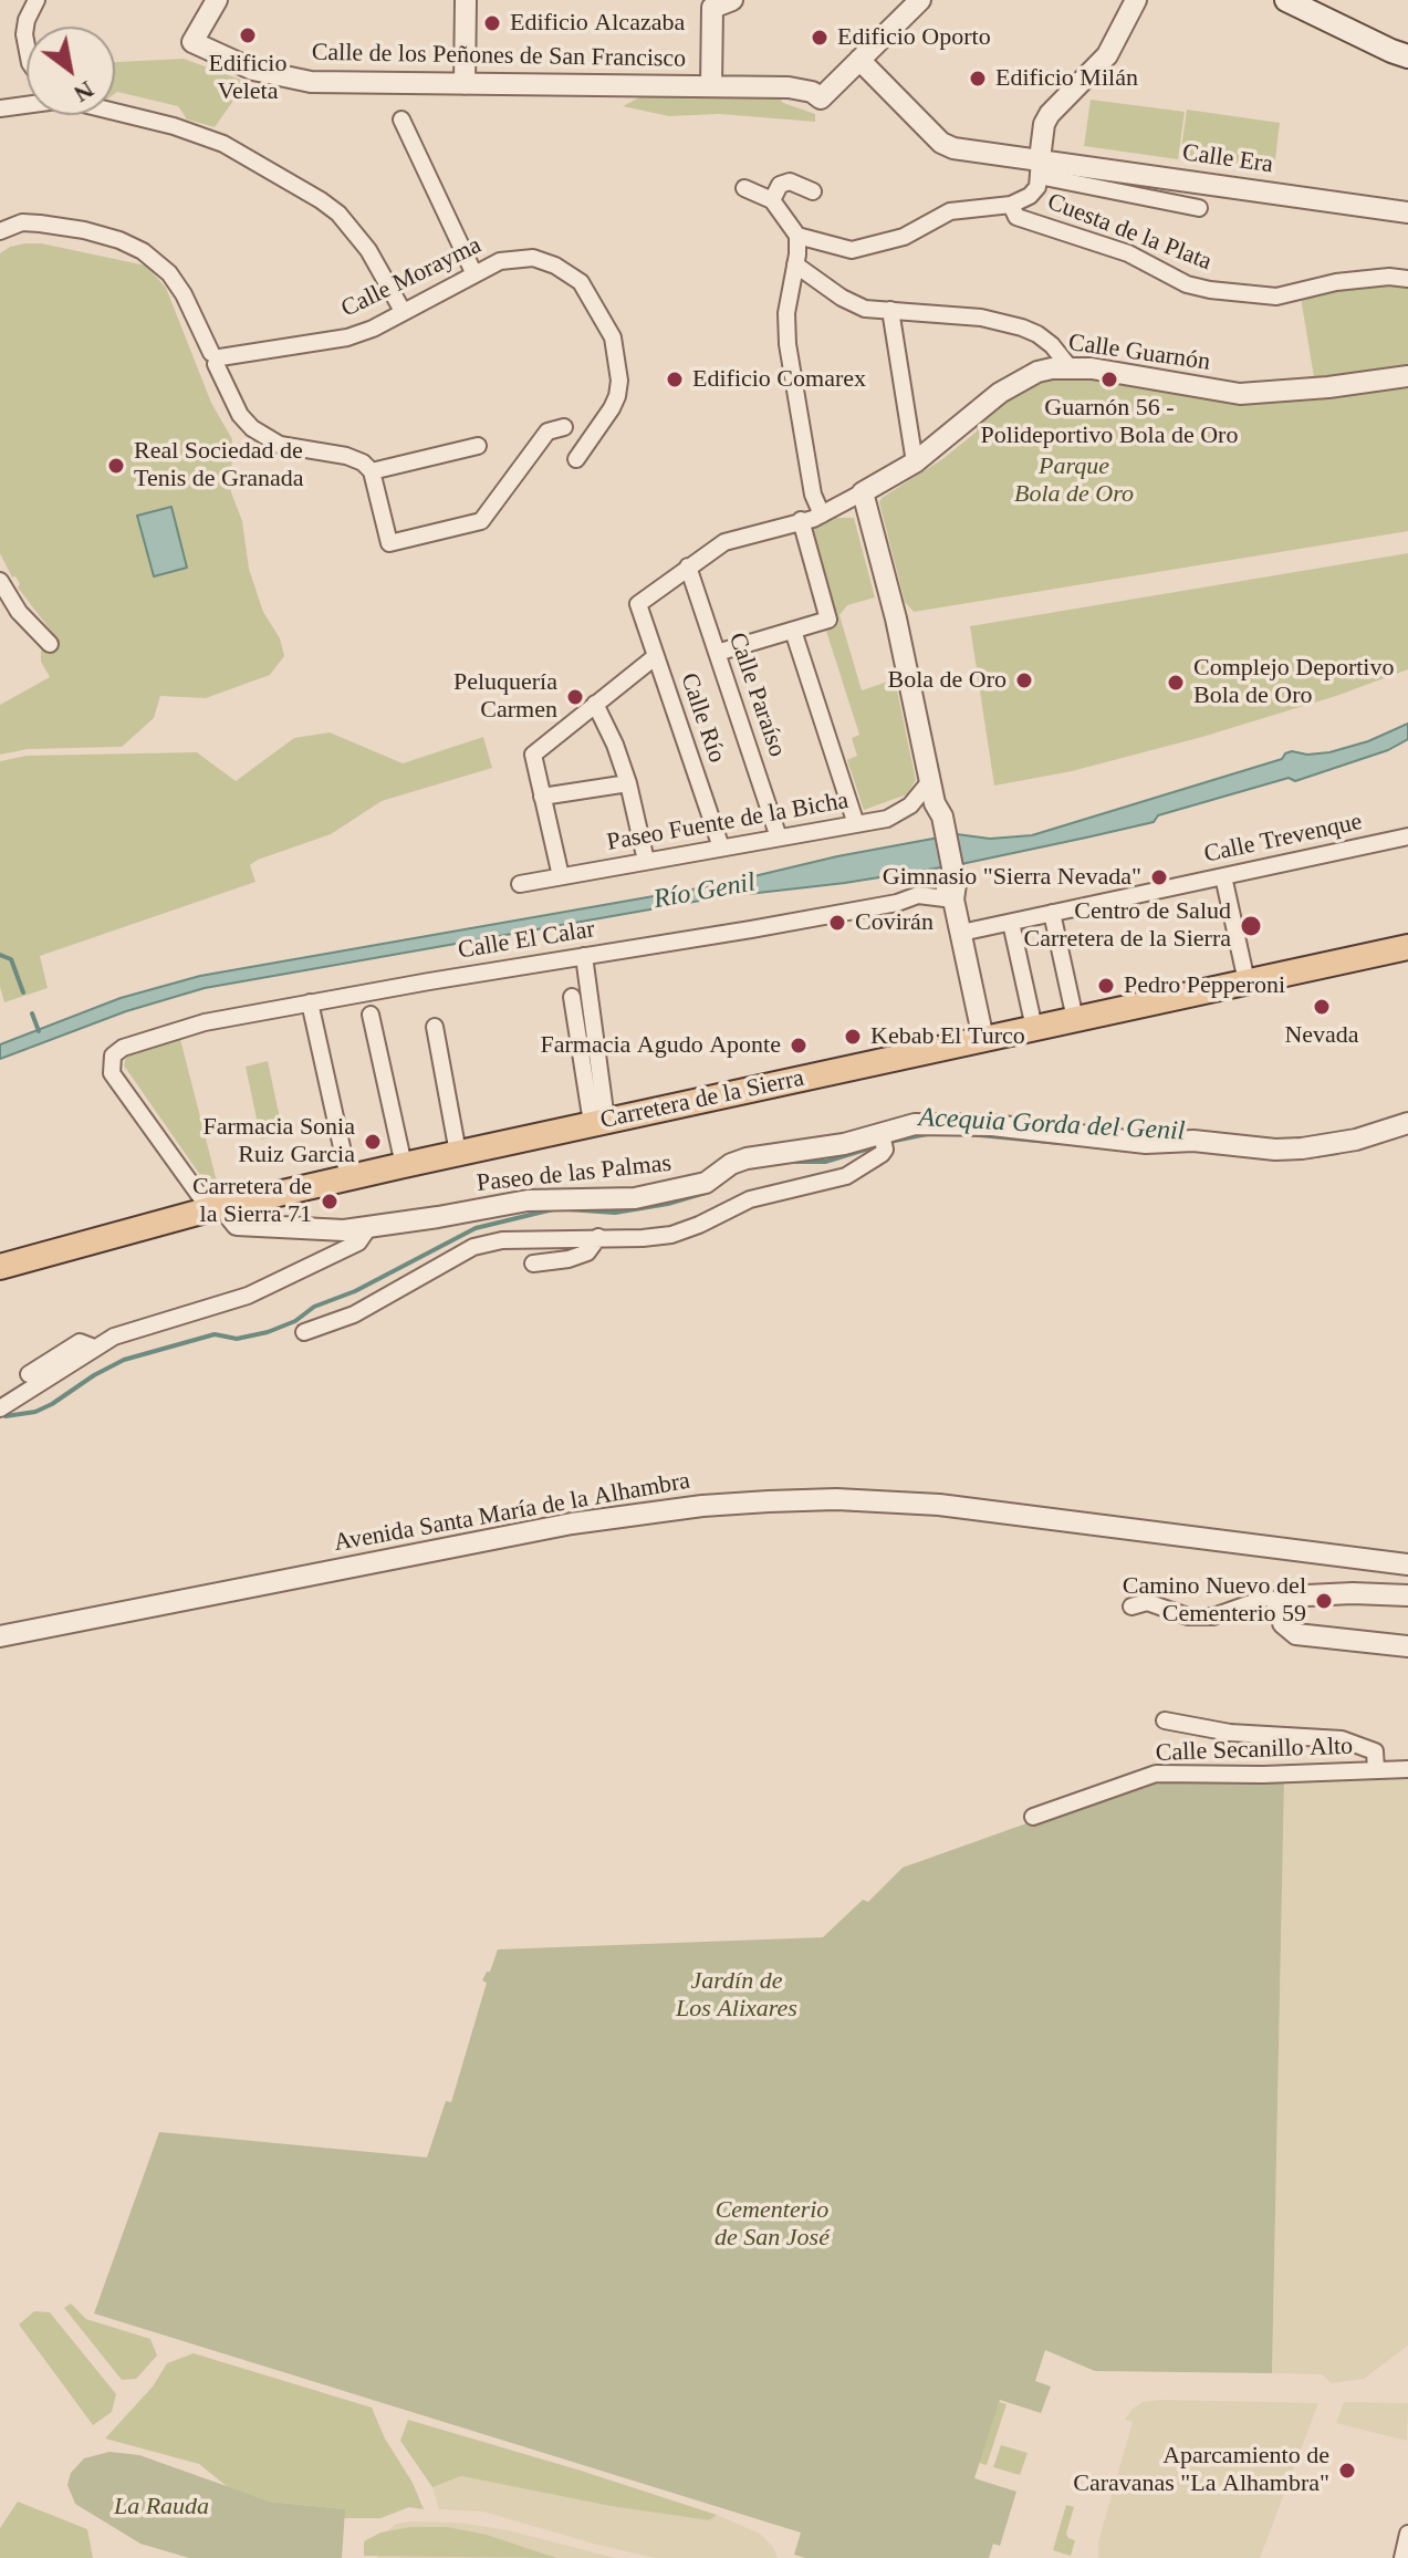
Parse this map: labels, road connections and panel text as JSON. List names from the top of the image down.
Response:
{
  "streets": {
    "main road": ["Carretera de la Sierra"],
    "street": [
      "Calle de los Peñones de San Francisco",
      "Calle Era",
      "Cuesta de la Plata",
      "Calle Morayma",
      "Calle Guarnón",
      "Calle Paraíso",
      "Calle Río",
      "Paseo Fuente de la Bicha",
      "Calle Trevenque",
      "Calle El Calar",
      "Paseo de las Palmas",
      "Avenida Santa María de la Alhambra",
      "Calle Secanillo Alto"
    ]
  },
  "crossings": [
    ["Calle Guarnón", "Calle Paraíso"],
    ["Calle Guarnón", "Calle Río"],
    ["Calle Paraíso", "Paseo Fuente de la Bicha"],
    ["Calle Río", "Paseo Fuente de la Bicha"],
    ["Calle El Calar", "Carretera de la Sierra"],
    ["Calle El Calar", "Paseo de las Palmas"],
    ["Carretera de la Sierra", "Paseo de las Palmas"]
  ],
  "water": ["Río Genil", "Acequia Gorda del Genil"],
  "parks": [
    "Parque Bola de Oro",
    "Jardín de Los Alixares",
    "Cementerio de San José",
    "La Rauda"
  ],
  "places": [
    "Edificio Alcazaba",
    "Edificio Veleta",
    "Edificio Oporto",
    "Edificio Milán",
    "Edificio Comarex",
    "Guarnón 56 - Polideportivo Bola de Oro",
    "Real Sociedad de Tenis de Granada",
    "Bola de Oro",
    "Complejo Deportivo Bola de Oro",
    "Peluquería Carmen",
    "Gimnasio \"Sierra Nevada\"",
    "Covirán",
    "Centro de Salud Carretera de la Sierra",
    "Pedro Pepperoni",
    "Nevada",
    "Kebab El Turco",
    "Farmacia Agudo Aponte",
    "Farmacia Sonia Ruiz Garcia",
    "Carretera de la Sierra 71",
    "Camino Nuevo del Cementerio 59",
    "Aparcamiento de Caravanas \"La Alhambra\""
  ],
  "north": "bottom right"
}
